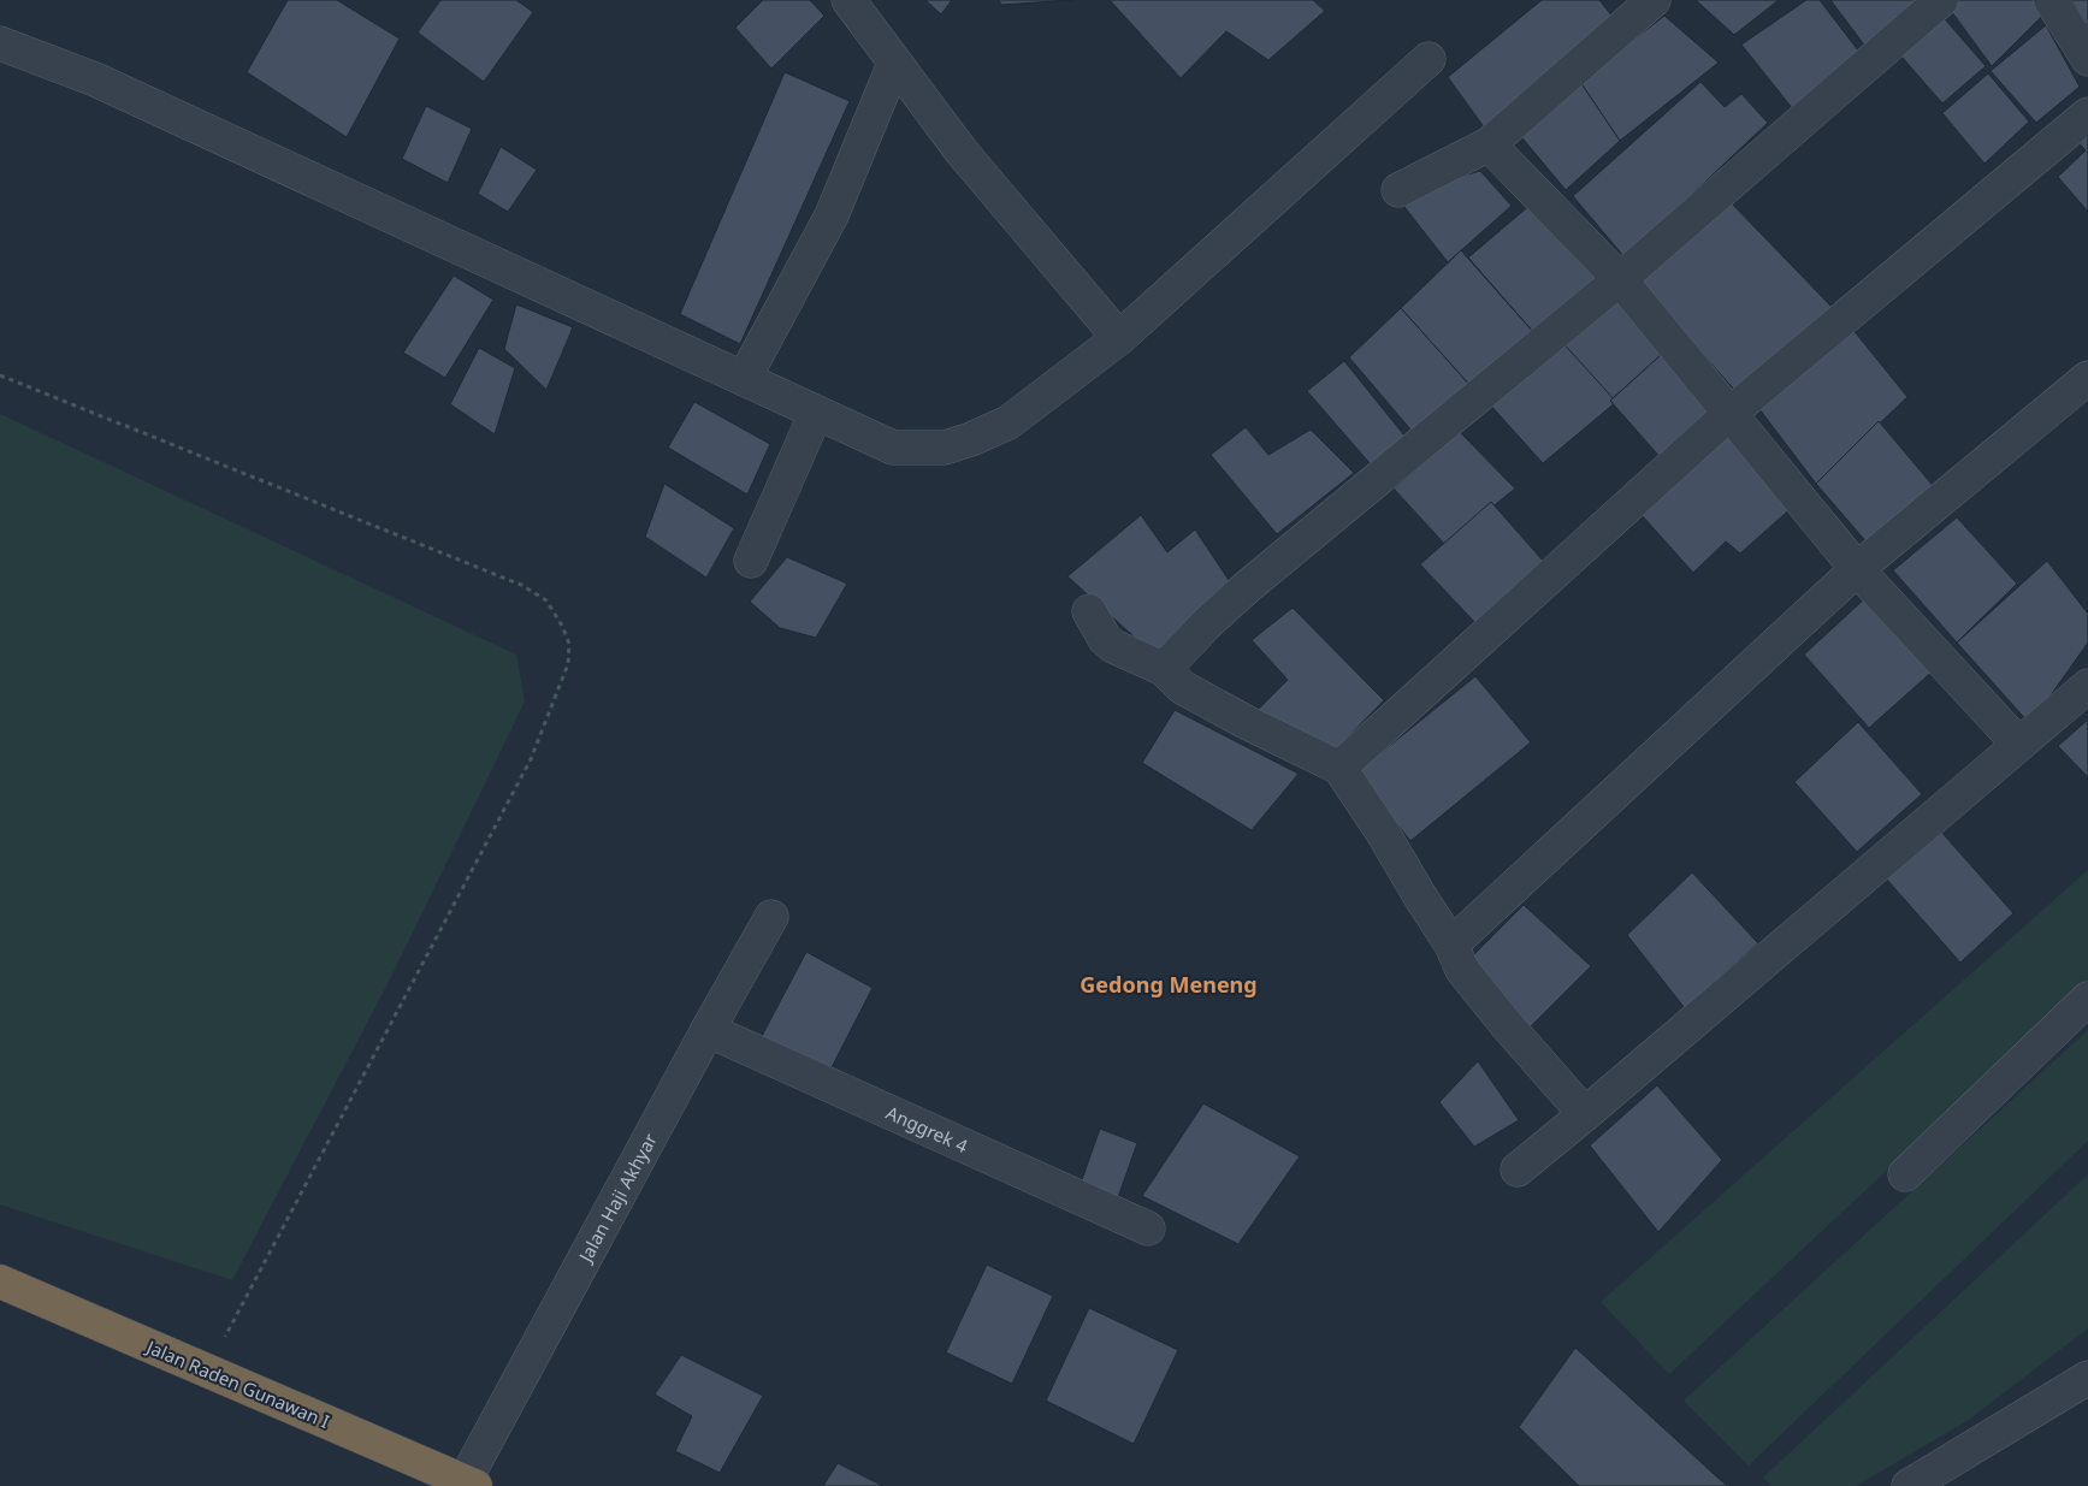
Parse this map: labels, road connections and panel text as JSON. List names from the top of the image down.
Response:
{
  "streets": {
    "highway": ["Jalan Raden Gunawan I"],
    "street": ["Anggrek 4", "Jalan Haji Akhyar"]
  },
  "crossings": [
    ["Anggrek 4", "Jalan Haji Akhyar"],
    ["Jalan Haji Akhyar", "Jalan Raden Gunawan I"]
  ],
  "districts": ["Gedong Meneng"]
}
